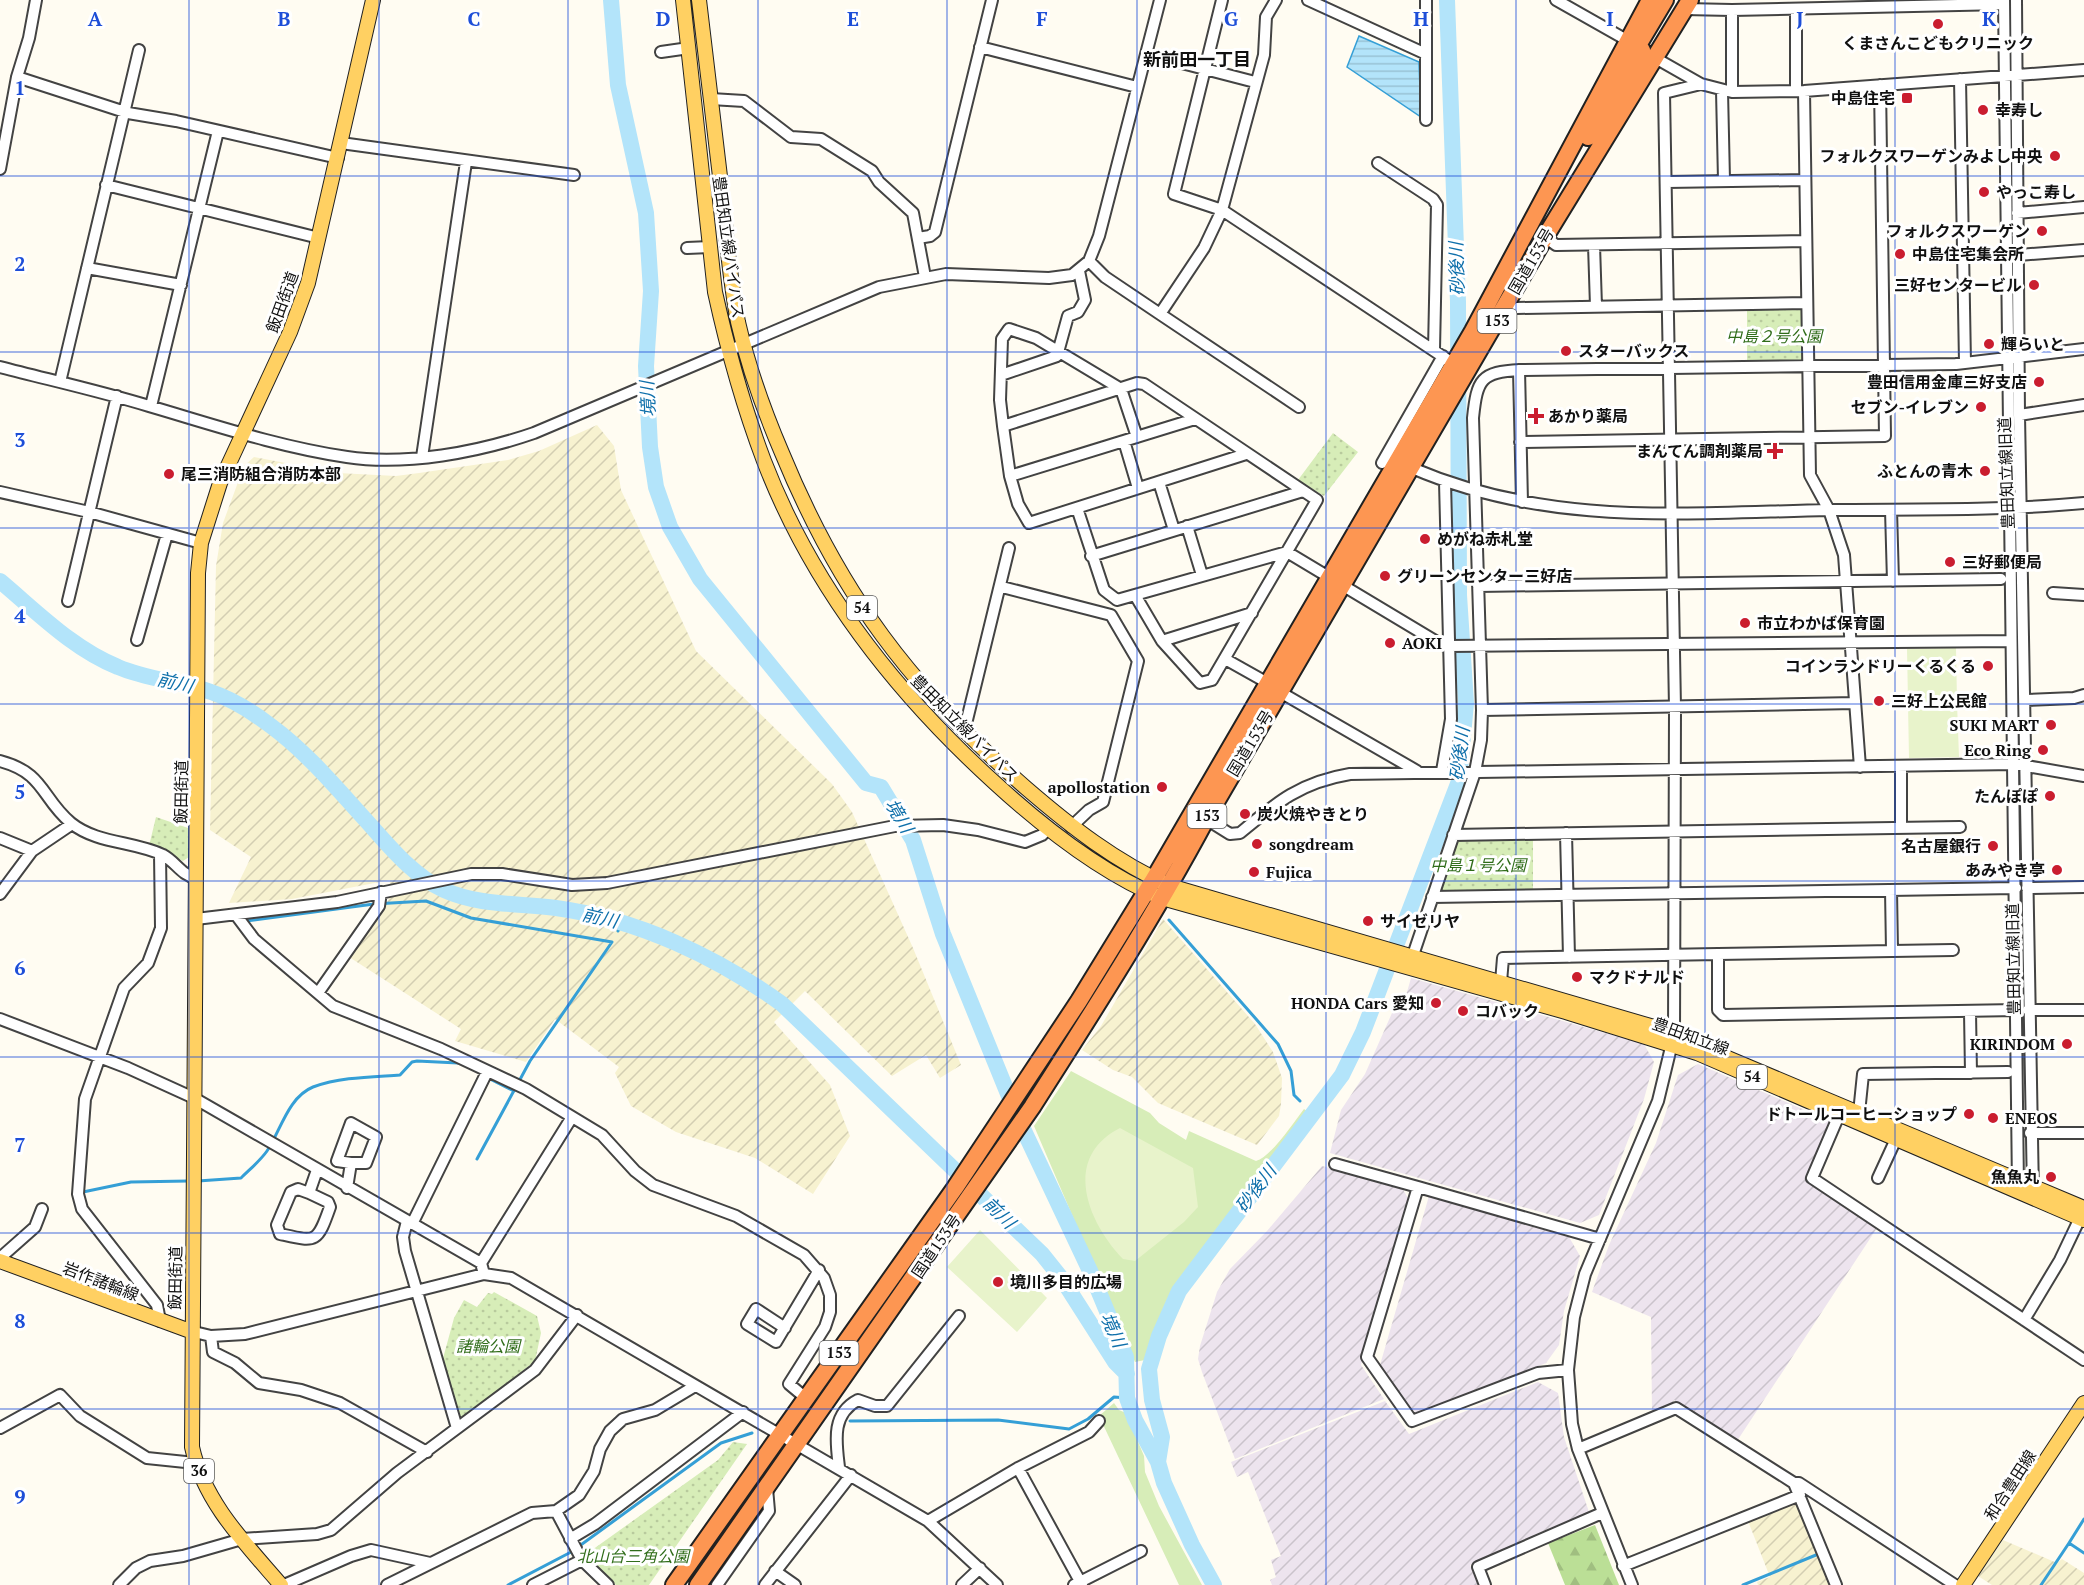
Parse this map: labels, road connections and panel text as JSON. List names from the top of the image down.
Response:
{
  "streets": {
    "highway": ["国道153号", "153"],
    "main road": [
      "豊田知立線バイパス",
      "飯田街道",
      "54",
      "豊田知立線",
      "岩作諸輪線",
      "36",
      "和合豊田線"
    ],
    "street": ["豊田知立線旧道"]
  },
  "crossings": [
    ["豊田知立線バイパス", "国道153号"],
    ["豊田知立線バイパス", "豊田知立線"],
    ["国道153号", "153"],
    ["飯田街道", "岩作諸輪線"],
    ["豊田知立線旧道", "豊田知立線"]
  ],
  "districts": ["新前田一丁目"],
  "water": ["砂後川", "境川", "前川"],
  "parks": [
    "中島２号公園",
    "中島１号公園",
    "諸輪公園",
    "北山台三角公園"
  ],
  "places": {
    "other": [
      "くまさんこどもクリニック",
      "幸寿し",
      "フォルクスワーゲンみよし中央",
      "やっこ寿し",
      "フォルクスワーゲン",
      "中島住宅集会所",
      "三好センタービル",
      "輝らいと",
      "スターバックス",
      "豊田信用金庫三好支店",
      "セブン-イレブン",
      "ふとんの青木",
      "尾三消防組合消防本部",
      "めがね赤札堂",
      "三好郵便局",
      "グリーンセンター三好店",
      "市立わかば保育園",
      "AOKI",
      "コインランドリーくるくる",
      "三好上公民館",
      "SUKI MART",
      "Eco Ring",
      "apollostation",
      "たんぽぽ",
      "炭火焼やきとり",
      "songdream",
      "名古屋銀行",
      "あみやき亭",
      "Fujica",
      "サイゼリヤ",
      "マクドナルド",
      "HONDA Cars 愛知",
      "コバック",
      "KIRINDOM",
      "ドトールコーヒーショップ",
      "ENEOS",
      "魚魚丸",
      "境川多目的広場"
    ],
    "transit": ["中島住宅"],
    "health": ["あかり薬局", "まんてん調剤薬局"]
  },
  "grid": {
    "columns": [
      "A",
      "B",
      "C",
      "D",
      "E",
      "F",
      "G",
      "H",
      "I",
      "J",
      "K"
    ],
    "rows": [
      "1",
      "2",
      "3",
      "4",
      "5",
      "6",
      "7",
      "8",
      "9"
    ]
  }
}
